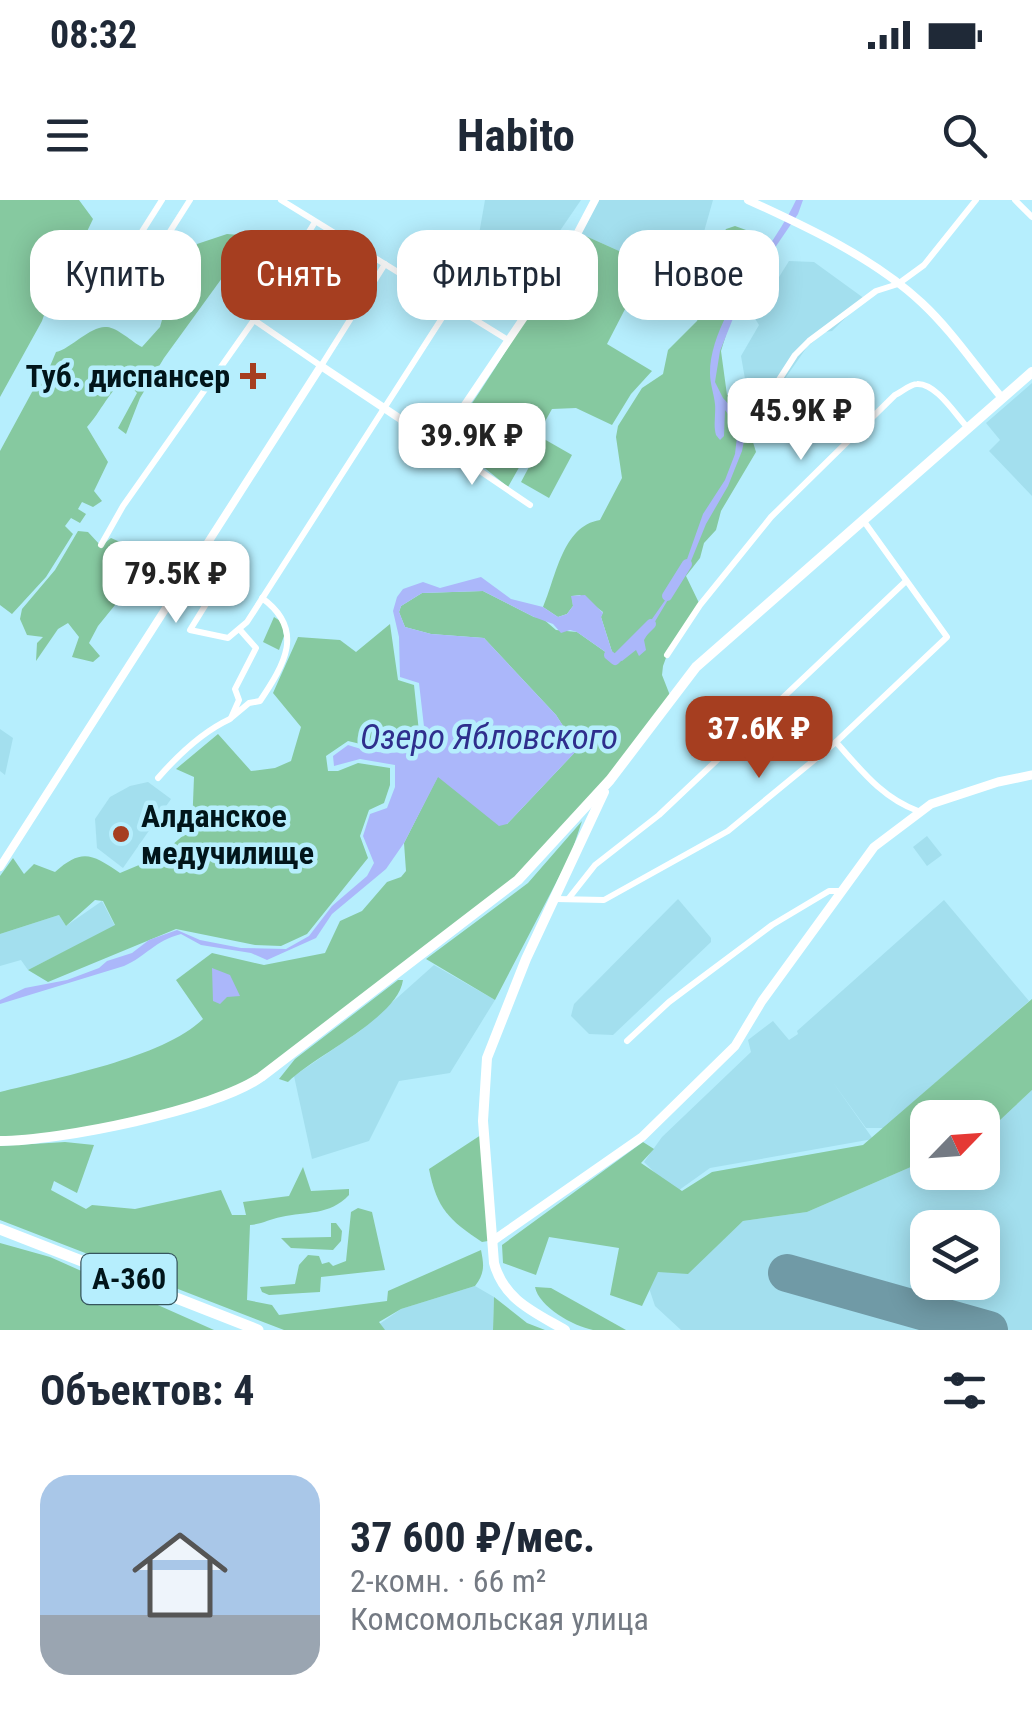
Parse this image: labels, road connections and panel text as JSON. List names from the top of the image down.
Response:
{
  "streets": {
    "highway": ["А-360"]
  },
  "water": ["Озеро Ябловского"],
  "places": {
    "health": ["Туб. диспансер"],
    "other": ["Алданское медучилище"]
  },
  "north": "top right",
  "page": {
    "status": "08:32",
    "header": "Habito",
    "chip": [
      "Купить",
      "Снять",
      "Фильтры",
      "Новое"
    ],
    "price": [
      "45.9K ₽",
      "39.9K ₽",
      "79.5K ₽",
      "37.6K ₽"
    ],
    "heading": "Объектов: 4",
    "list": [
      {
        "name": "37 600 ₽/мес.",
        "note": "2-комн. · 66 m² · Комсомольская улица"
      }
    ]
  }
}
